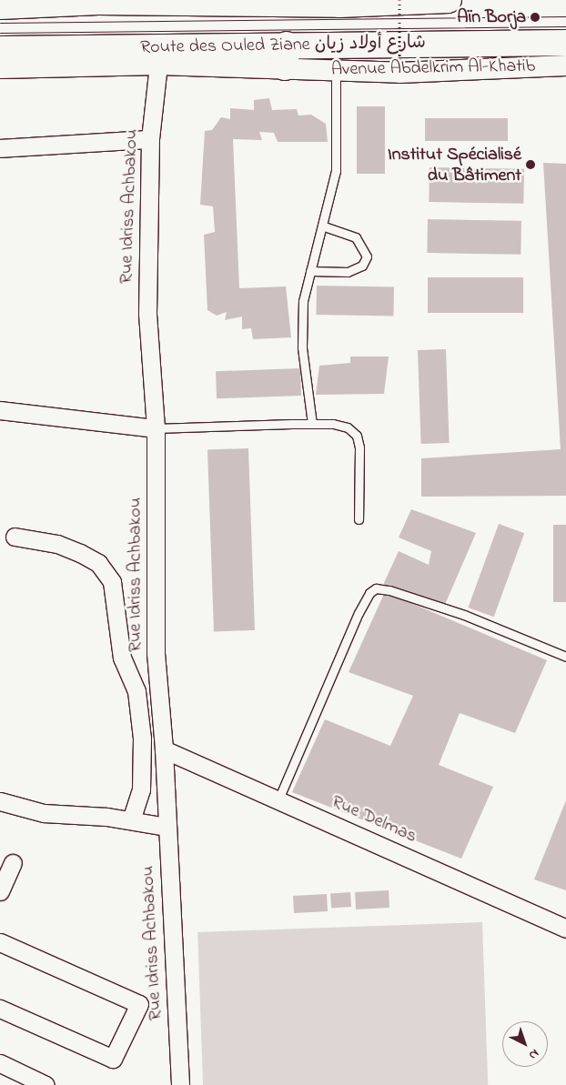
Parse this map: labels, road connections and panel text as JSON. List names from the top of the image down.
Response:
{
  "streets": {
    "highway": ["Route des Ouled Ziane شارع أولاد زيان"],
    "street": ["Avenue Abdelkrim Al-Khatib", "Rue Idriss Achbakou", "Rue Delmas"]
  },
  "crossings": [
    ["Route des Ouled Ziane شارع أولاد زيان", "Avenue Abdelkrim Al-Khatib"],
    ["Avenue Abdelkrim Al-Khatib", "Rue Idriss Achbakou"],
    ["Rue Idriss Achbakou", "Rue Delmas"]
  ],
  "places": ["Aïn Borja", "Institut Spécialisé du Bâtiment"],
  "north": "bottom right"
}
